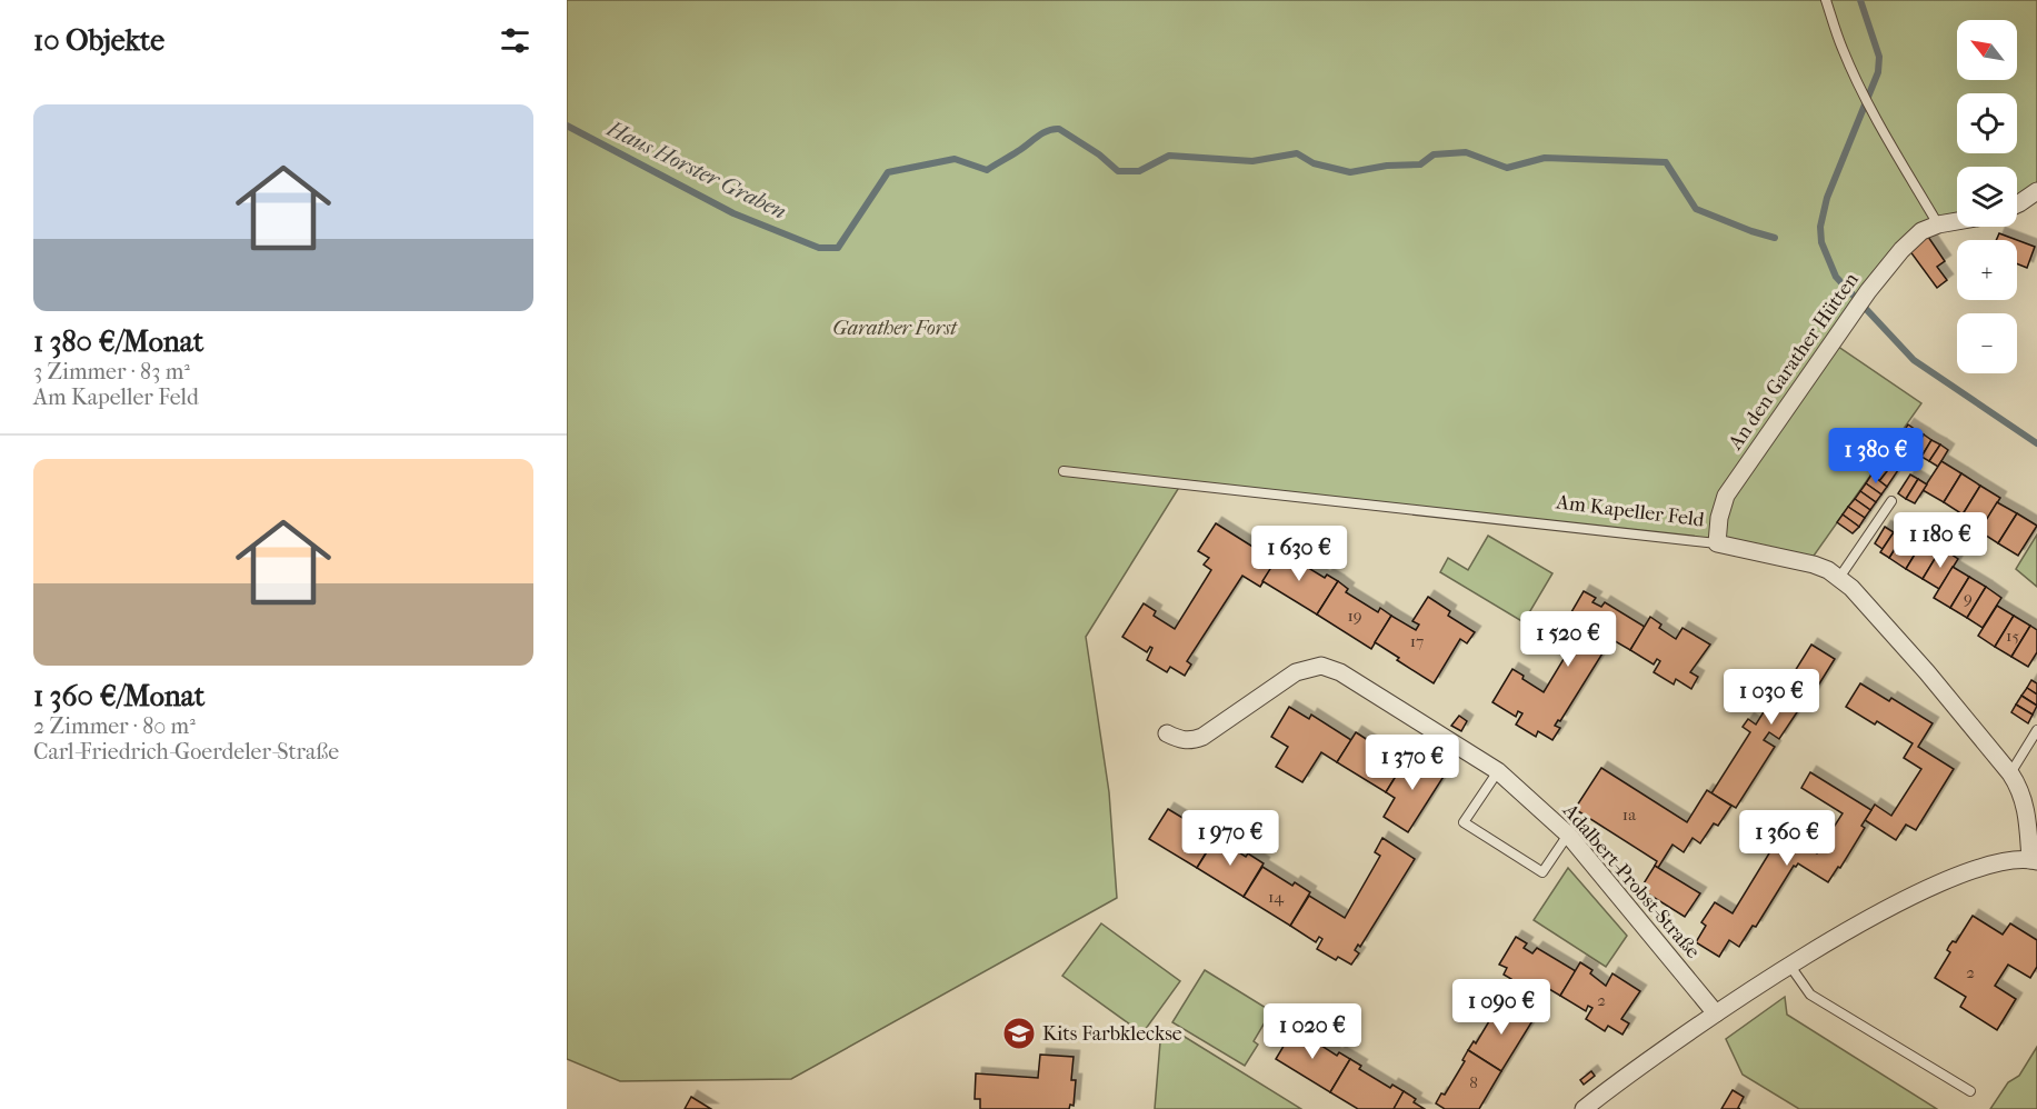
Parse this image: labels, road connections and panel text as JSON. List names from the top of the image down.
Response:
{
  "streets": {
    "street": ["An den Garather Hütten", "Am Kapeller Feld", "Adalbert-Probst-Straße"]
  },
  "crossings": [
    ["An den Garather Hütten", "Am Kapeller Feld"]
  ],
  "water": ["Haus Horster Graben"],
  "parks": ["Garather Forst"],
  "places": {
    "school or university": ["Kits Farbkleckse"]
  },
  "house_numbers": [
    "9",
    "19",
    "15",
    "17",
    "1a",
    "14",
    "2",
    "2",
    "8"
  ],
  "north": "top left",
  "page": {
    "heading": "10 Objekte",
    "map_buttons": ["+", "−"],
    "list": [
      {
        "name": "1 380 €/Monat",
        "note": "3 Zimmer · 83 m² · Am Kapeller Feld"
      },
      {
        "name": "1 360 €/Monat",
        "note": "2 Zimmer · 80 m² · Carl-Friedrich-Goerdeler-Straße"
      }
    ],
    "price": [
      "1 380 €",
      "1 180 €",
      "1 630 €",
      "1 520 €",
      "1 030 €",
      "1 370 €",
      "1 970 €",
      "1 360 €",
      "1 090 €",
      "1 020 €"
    ]
  }
}
